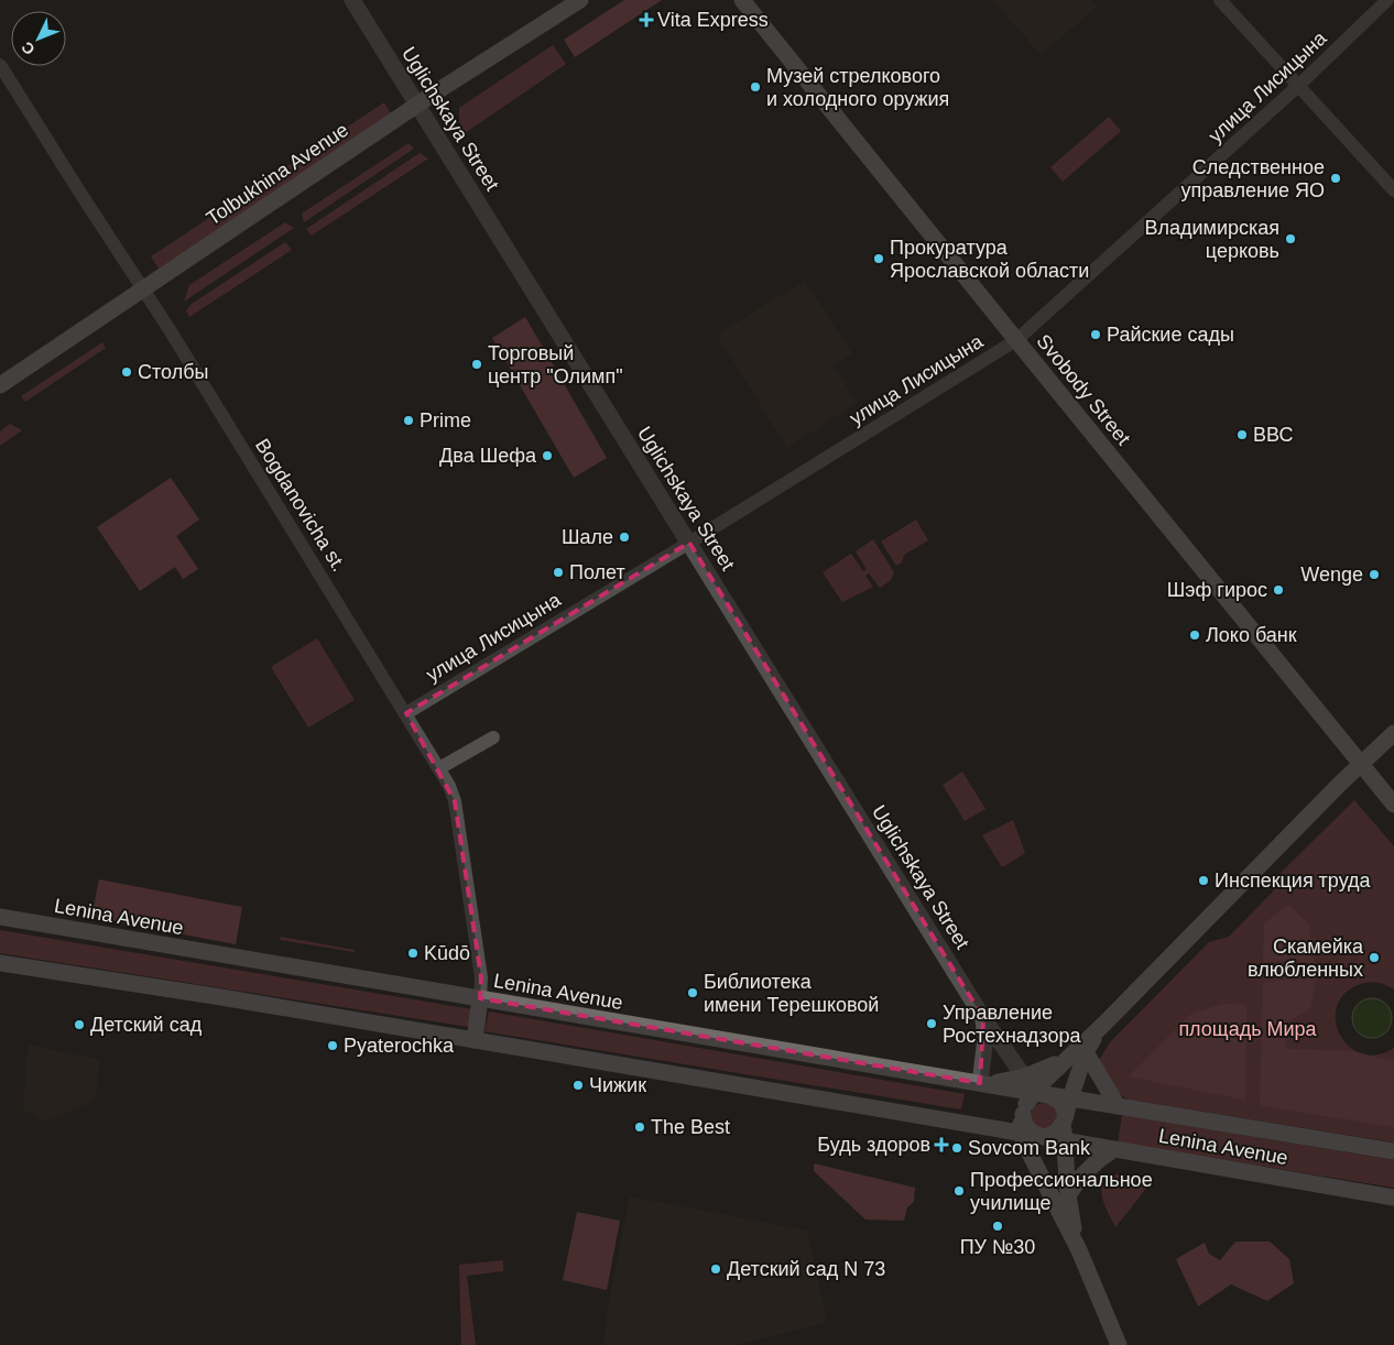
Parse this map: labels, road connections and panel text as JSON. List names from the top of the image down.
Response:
{
  "streets": {
    "main road": ["Tolbukhina Avenue", "Svobody Street", "Lenina Avenue"],
    "street": ["улица Лисицына", "Uglichskaya Street", "Bogdanovicha st."]
  },
  "crossings": [
    ["улица Лисицына", "Uglichskaya Street"],
    ["улица Лисицына", "Svobody Street"],
    ["улица Лисицына", "Bogdanovicha st."],
    ["Uglichskaya Street", "Tolbukhina Avenue"],
    ["Uglichskaya Street", "Lenina Avenue"],
    ["Tolbukhina Avenue", "Bogdanovicha st."],
    ["Bogdanovicha st.", "Lenina Avenue"]
  ],
  "parks": ["площадь Мира"],
  "places": {
    "health": ["Vita Express", "Будь здоров"],
    "other": [
      "Музей стрелкового и холодного оружия",
      "Следственное управление ЯО",
      "Владимирская церковь",
      "Прокуратура Ярославской области",
      "Райские сады",
      "Торговый центр \"Олимп\"",
      "Столбы",
      "Prime",
      "ВВС",
      "Два Шефа",
      "Шале",
      "Полет",
      "Wenge",
      "Шэф гирос",
      "Локо банк",
      "Инспекция труда",
      "Kūdō",
      "Скамейка влюбленных",
      "Библиотека имени Терешковой",
      "Управление Ростехнадзора",
      "Детский сад",
      "Pyaterochka",
      "Чижик",
      "The Best",
      "Sovcom Bank",
      "Профессиональное училище",
      "ПУ №30",
      "Детский сад N 73"
    ]
  },
  "north": "bottom left"
}
